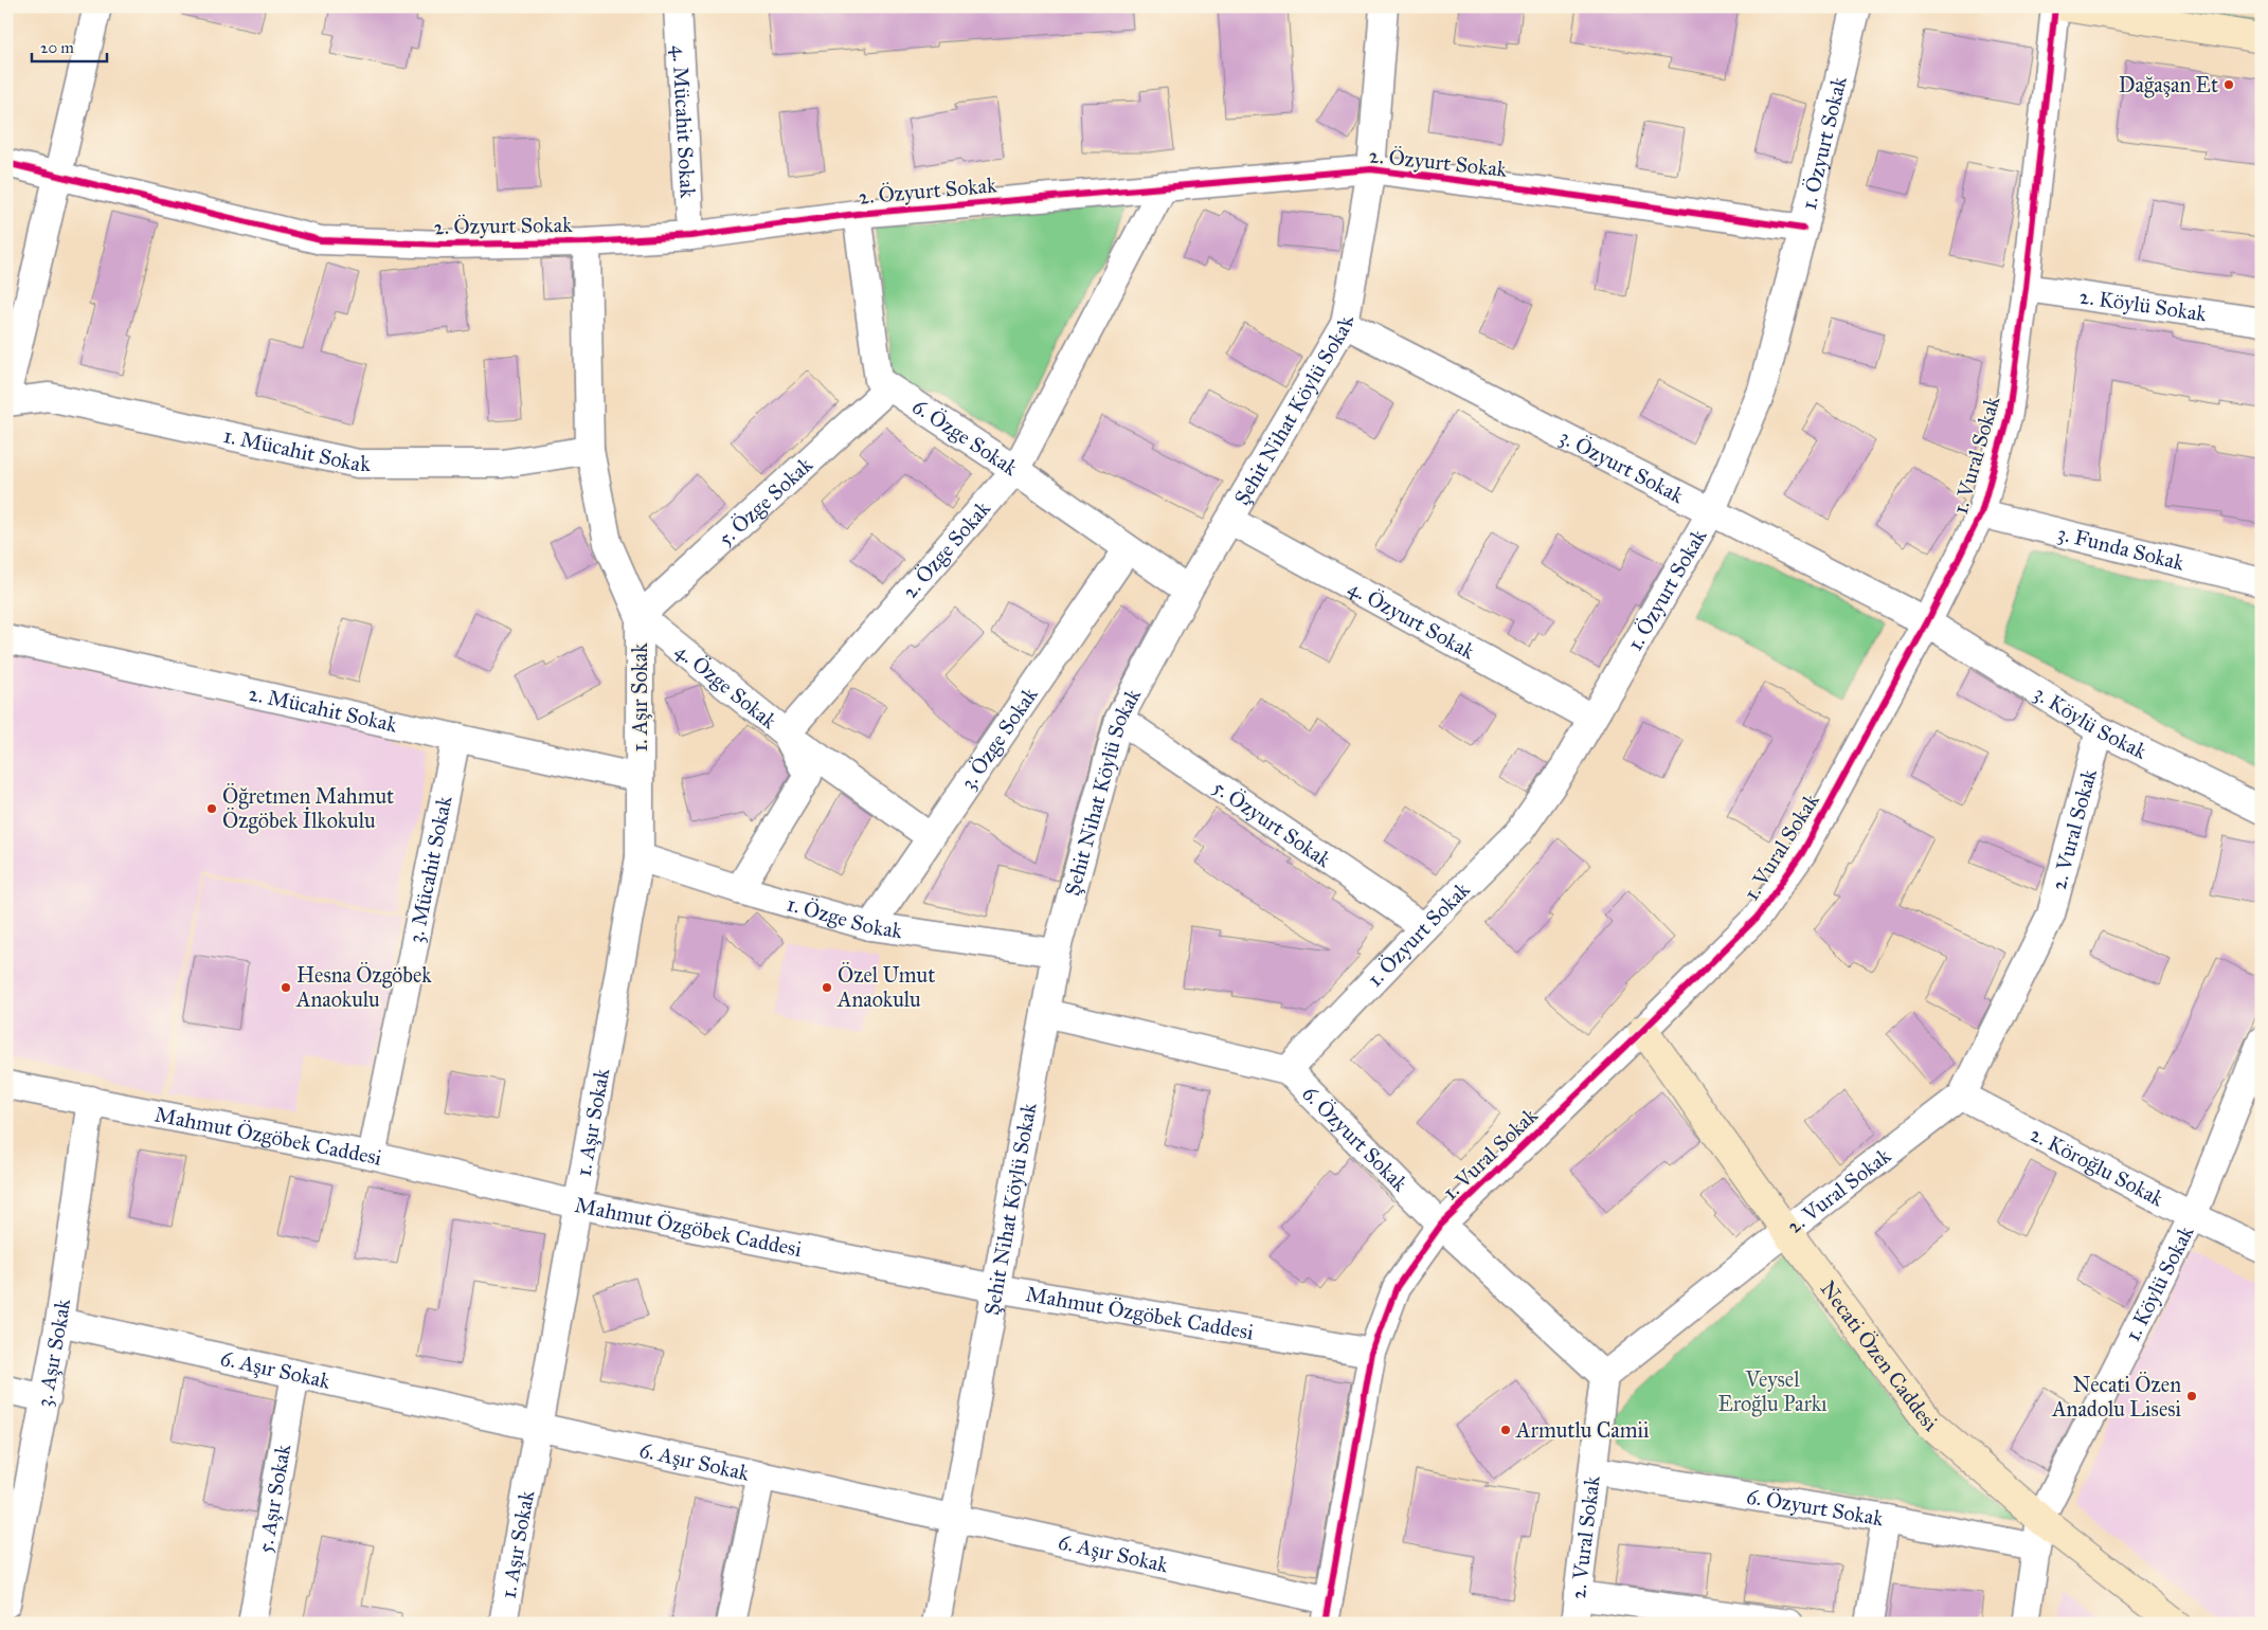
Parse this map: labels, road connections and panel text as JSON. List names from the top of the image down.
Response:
{
  "streets": {
    "street": [
      "4. Mücahit Sokak",
      "1. Özyurt Sokak",
      "2. Özyurt Sokak",
      "2. Köylü Sokak",
      "Şehit Nihat Köylü Sokak",
      "6. Özge Sokak",
      "1. Mücahit Sokak",
      "1. Vural Sokak",
      "3. Özyurt Sokak",
      "5. Özge Sokak",
      "3. Funda Sokak",
      "2. Özge Sokak",
      "4. Özyurt Sokak",
      "4. Özge Sokak",
      "1. Aşır Sokak",
      "2. Mücahit Sokak",
      "3. Köylü Sokak",
      "3. Özge Sokak",
      "5. Özyurt Sokak",
      "2. Vural Sokak",
      "3. Mücahit Sokak",
      "1. Özge Sokak",
      "Mahmut Özgöbek Caddesi",
      "6. Özyurt Sokak",
      "2. Köroğlu Sokak",
      "1. Köylü Sokak",
      "3. Aşır Sokak",
      "Necati Özen Caddesi",
      "6. Aşır Sokak",
      "5. Aşır Sokak"
    ]
  },
  "crossings": [
    ["4. Mücahit Sokak", "2. Özyurt Sokak"],
    ["1. Özyurt Sokak", "2. Özyurt Sokak"],
    ["1. Özyurt Sokak", "3. Özyurt Sokak"],
    ["1. Özyurt Sokak", "4. Özyurt Sokak"],
    ["1. Özyurt Sokak", "5. Özyurt Sokak"],
    ["1. Özyurt Sokak", "6. Özyurt Sokak"],
    ["2. Özyurt Sokak", "Şehit Nihat Köylü Sokak"],
    ["2. Özyurt Sokak", "6. Özge Sokak"],
    ["2. Özyurt Sokak", "2. Özge Sokak"],
    ["2. Özyurt Sokak", "4. Özge Sokak"],
    ["2. Köylü Sokak", "1. Vural Sokak"],
    ["Şehit Nihat Köylü Sokak", "6. Özge Sokak"],
    ["Şehit Nihat Köylü Sokak", "3. Özyurt Sokak"],
    ["Şehit Nihat Köylü Sokak", "4. Özyurt Sokak"],
    ["Şehit Nihat Köylü Sokak", "5. Özyurt Sokak"],
    ["Şehit Nihat Köylü Sokak", "1. Özge Sokak"],
    ["Şehit Nihat Köylü Sokak", "Mahmut Özgöbek Caddesi"],
    ["Şehit Nihat Köylü Sokak", "6. Özyurt Sokak"],
    ["Şehit Nihat Köylü Sokak", "6. Aşır Sokak"],
    ["6. Özge Sokak", "5. Özge Sokak"],
    ["6. Özge Sokak", "2. Özge Sokak"],
    ["6. Özge Sokak", "3. Özge Sokak"],
    ["1. Mücahit Sokak", "4. Özge Sokak"],
    ["1. Vural Sokak", "3. Özyurt Sokak"],
    ["1. Vural Sokak", "3. Funda Sokak"],
    ["1. Vural Sokak", "3. Köylü Sokak"],
    ["1. Vural Sokak", "Mahmut Özgöbek Caddesi"],
    ["1. Vural Sokak", "6. Özyurt Sokak"],
    ["1. Vural Sokak", "Necati Özen Caddesi"],
    ["1. Vural Sokak", "6. Aşır Sokak"],
    ["3. Özyurt Sokak", "3. Köylü Sokak"],
    ["5. Özge Sokak", "4. Özge Sokak"],
    ["5. Özge Sokak", "1. Aşır Sokak"],
    ["2. Özge Sokak", "4. Özge Sokak"],
    ["4. Özge Sokak", "1. Aşır Sokak"],
    ["4. Özge Sokak", "3. Özge Sokak"],
    ["1. Aşır Sokak", "2. Mücahit Sokak"],
    ["1. Aşır Sokak", "1. Özge Sokak"],
    ["1. Aşır Sokak", "Mahmut Özgöbek Caddesi"],
    ["1. Aşır Sokak", "6. Aşır Sokak"],
    ["2. Mücahit Sokak", "3. Mücahit Sokak"],
    ["3. Köylü Sokak", "2. Vural Sokak"],
    ["3. Özge Sokak", "1. Özge Sokak"],
    ["2. Vural Sokak", "6. Özyurt Sokak"],
    ["2. Vural Sokak", "2. Köroğlu Sokak"],
    ["2. Vural Sokak", "Necati Özen Caddesi"],
    ["3. Mücahit Sokak", "Mahmut Özgöbek Caddesi"],
    ["Mahmut Özgöbek Caddesi", "3. Aşır Sokak"],
    ["6. Özyurt Sokak", "1. Köylü Sokak"],
    ["2. Köroğlu Sokak", "1. Köylü Sokak"],
    ["1. Köylü Sokak", "Necati Özen Caddesi"],
    ["3. Aşır Sokak", "6. Aşır Sokak"],
    ["6. Aşır Sokak", "5. Aşır Sokak"]
  ],
  "parks": ["Veysel Eroğlu Parkı"],
  "places": [
    "Dağaşan Et",
    "Öğretmen Mahmut Özgöbek İlkokulu",
    "Hesna Özgöbek Anaokulu",
    "Özel Umut Anaokulu",
    "Necati Özen Anadolu Lisesi",
    "Armutlu Camii"
  ],
  "scale_bar": "20 m"
}
